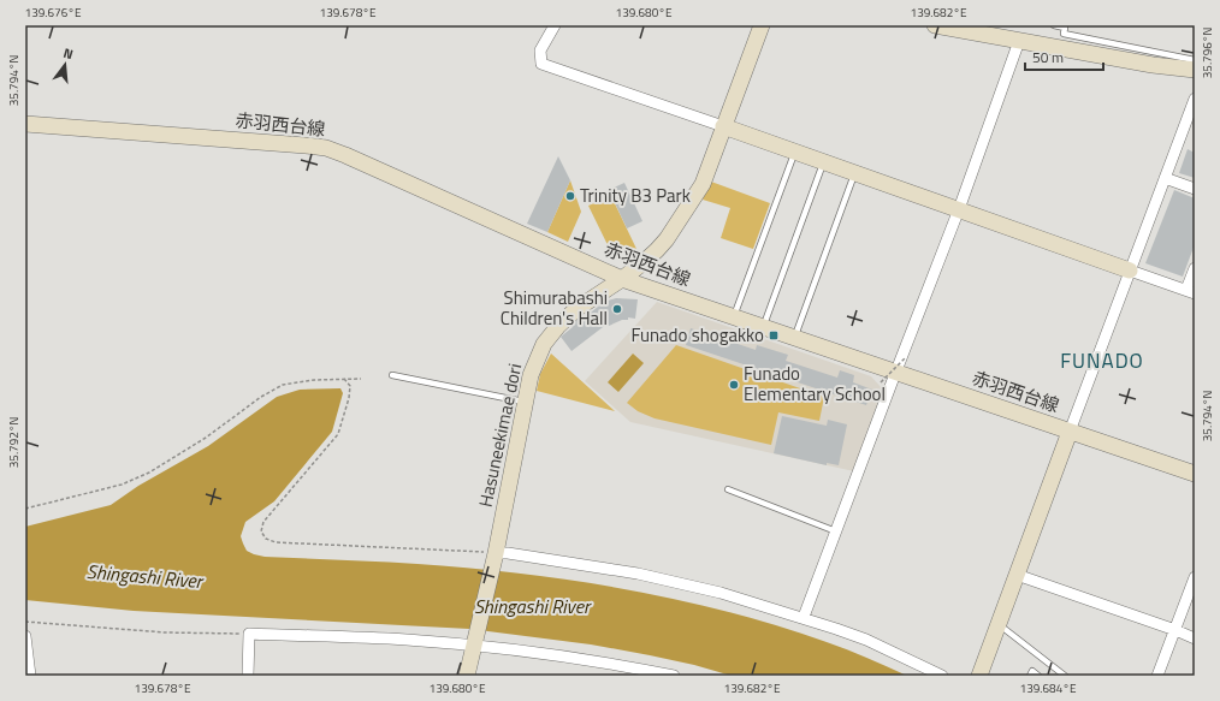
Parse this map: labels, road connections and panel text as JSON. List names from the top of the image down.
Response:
{
  "streets": {
    "street": ["赤羽西台線", "Hasuneekimae dori"]
  },
  "crossings": [
    ["赤羽西台線", "Hasuneekimae dori"]
  ],
  "districts": ["FUNADO"],
  "water": ["Shingashi River"],
  "places": {
    "other": ["Trinity B3 Park", "Shimurabashi Children's Hall", "Funado Elementary School"],
    "transit": ["Funado shogakko"]
  },
  "scale_bar": "50 m",
  "north": "top",
  "coordinates": [
    "139.676°E",
    "139.678°E",
    "139.680°E",
    "139.682°E",
    "35.796°N",
    "35.794°N",
    "35.792°N",
    "139.684°E"
  ]
}
